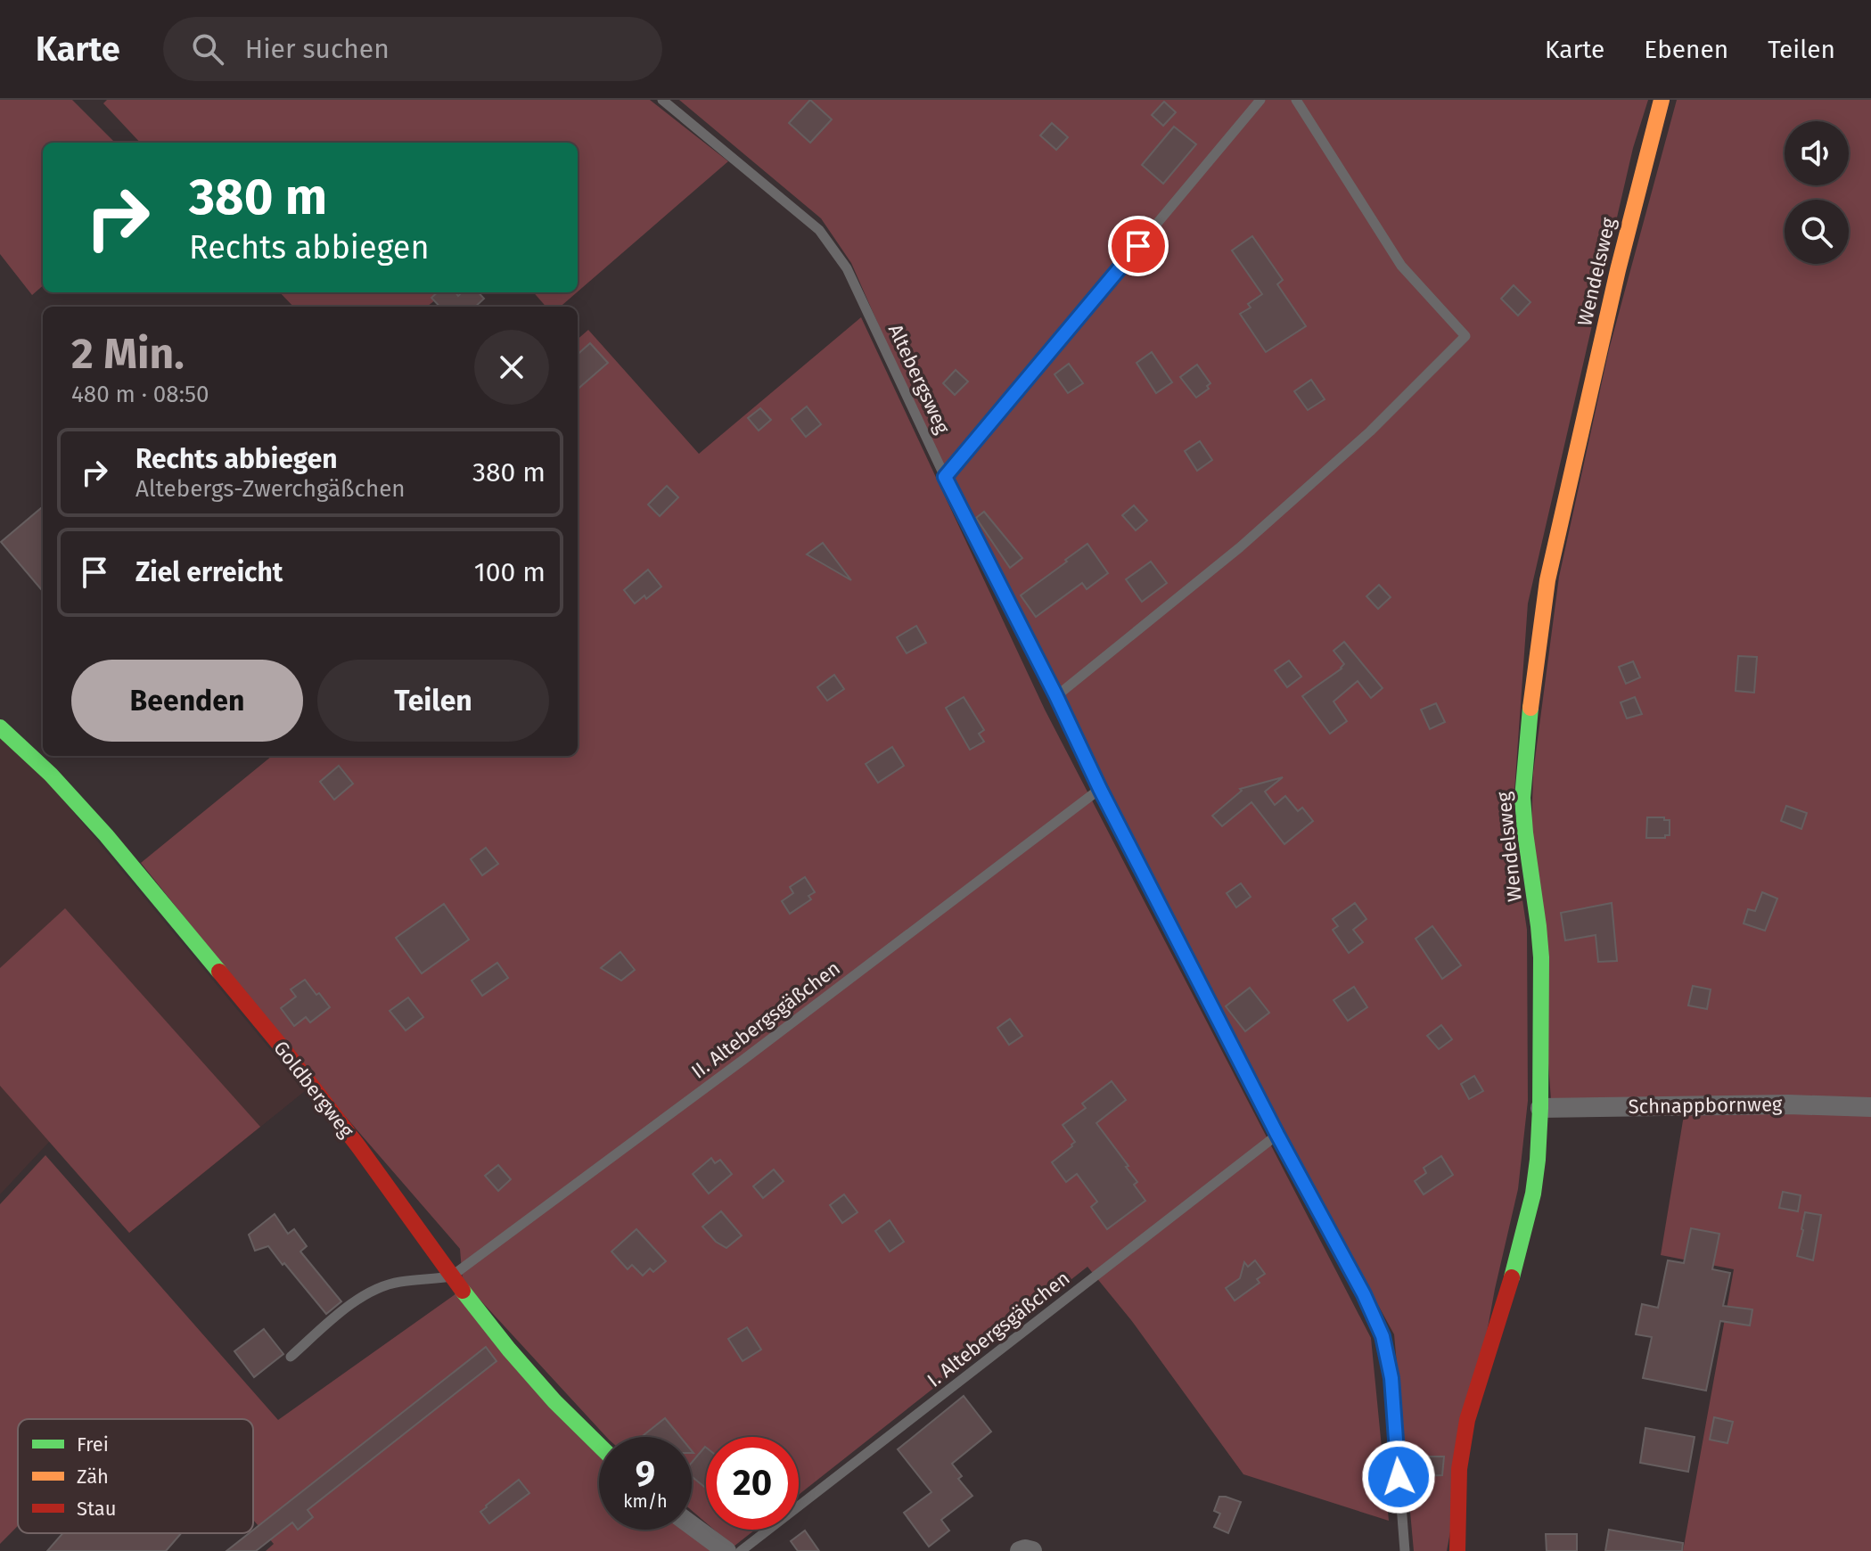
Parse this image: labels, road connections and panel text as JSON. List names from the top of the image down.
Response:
{
  "streets": {
    "street": ["Wendelsweg", "Goldbergweg", "Schnappbornweg"],
    "lane": ["Altebergsweg", "II. Altebergsgäßchen", "I. Altebergsgäßchen"]
  },
  "crossings": [
    ["Wendelsweg", "Schnappbornweg"],
    ["Altebergsweg", "II. Altebergsgäßchen"],
    ["Altebergsweg", "I. Altebergsgäßchen"],
    ["II. Altebergsgäßchen", "Goldbergweg"]
  ],
  "legend": ["Frei", "Zäh", "Stau"],
  "page": {
    "header": "Karte",
    "search": "Hier suchen",
    "nav": ["Karte", "Ebenen", "Teilen"],
    "turn": ["380 m", "Rechts abbiegen"],
    "heading": ["2 Min.", "480 m · 08:50"],
    "list": [
      {
        "name": "Rechts abbiegen",
        "note": "Altebergs-Zwerchgäßchen",
        "value": "380 m"
      },
      {
        "name": "Ziel erreicht",
        "value": "100 m"
      }
    ],
    "buttons": ["Beenden", "Teilen"],
    "speed": "9 km/h",
    "limit": "20"
  }
}
